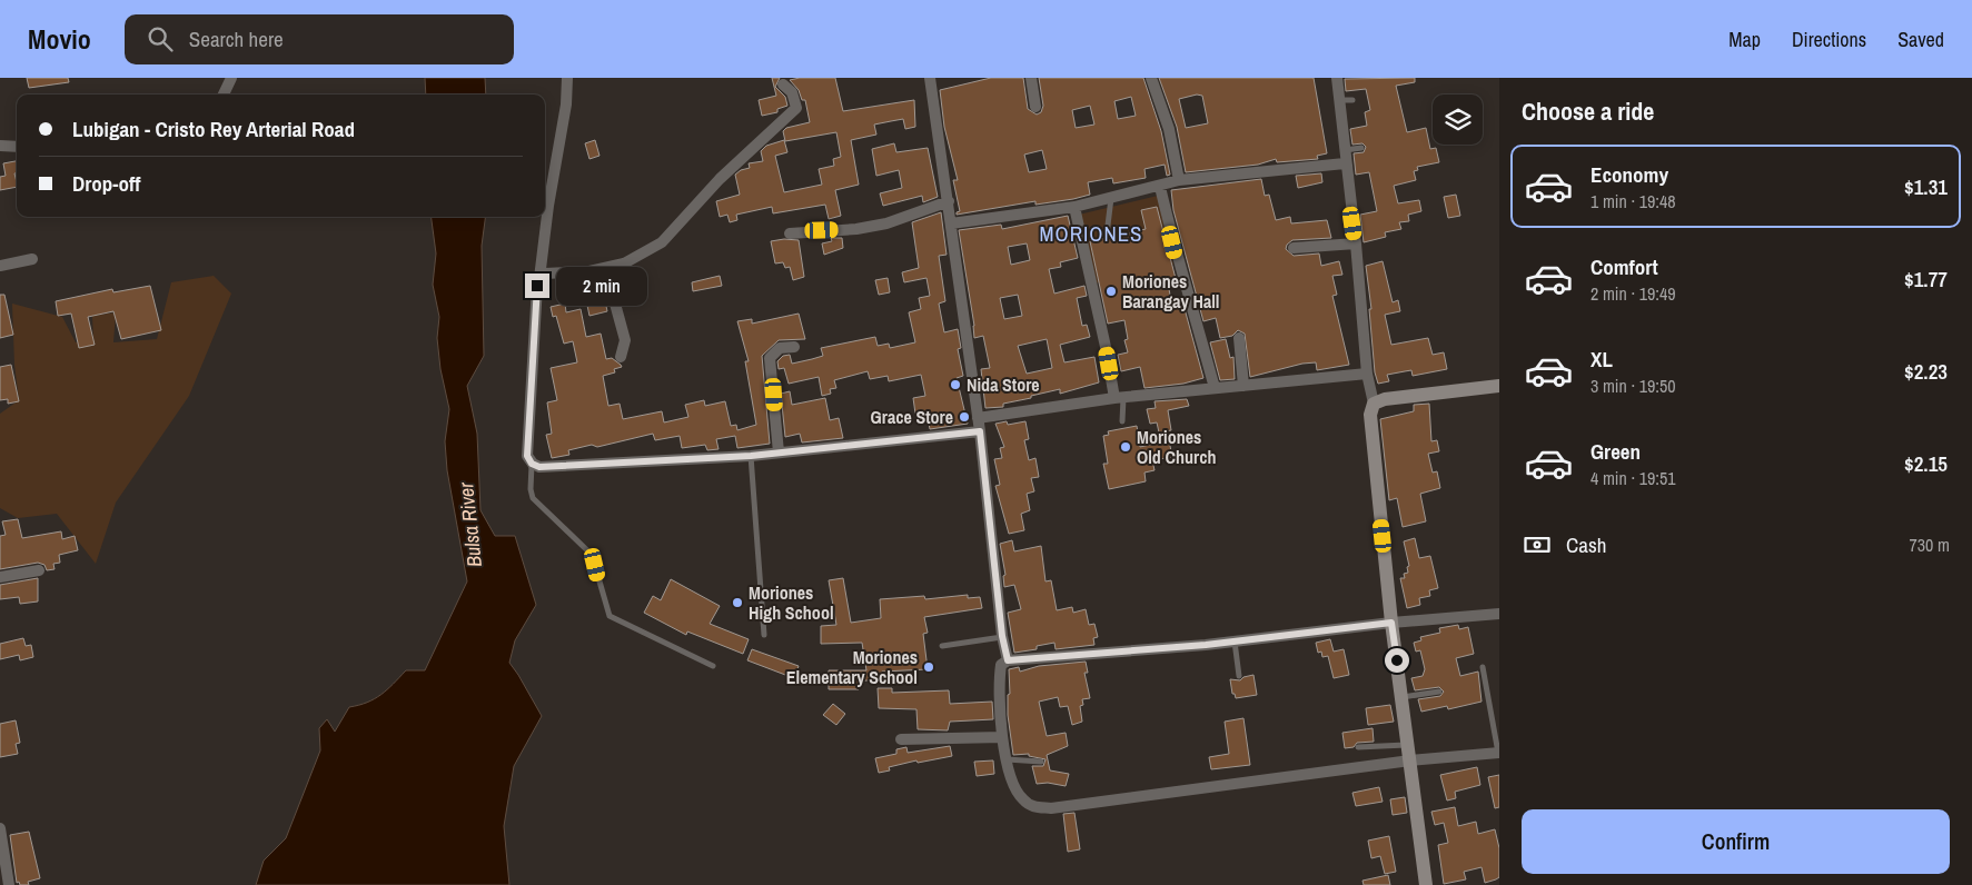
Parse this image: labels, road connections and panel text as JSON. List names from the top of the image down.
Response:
{
  "districts": ["MORIONES"],
  "water": ["Bulsa River"],
  "places": [
    "Moriones Barangay Hall",
    "Nida Store",
    "Grace Store",
    "Moriones Old Church",
    "Moriones High School",
    "Moriones Elementary School"
  ],
  "page": {
    "header": "Movio",
    "search": "Search here",
    "nav": ["Map", "Directions", "Saved"],
    "heading": "Choose a ride",
    "banner": ["Lubigan - Cristo Rey Arterial Road", "Drop-off"],
    "list": [
      {
        "name": "Economy",
        "note": "1 min · 19:48",
        "value": "$1.31"
      },
      {
        "name": "Comfort",
        "note": "2 min · 19:49",
        "value": "$1.77"
      },
      {
        "name": "XL",
        "note": "3 min · 19:50",
        "value": "$2.23"
      },
      {
        "name": "Green",
        "note": "4 min · 19:51",
        "value": "$2.15"
      }
    ],
    "bubble": "2 min",
    "pay": ["Cash", "730 m"],
    "buttons": "Confirm"
  }
}
